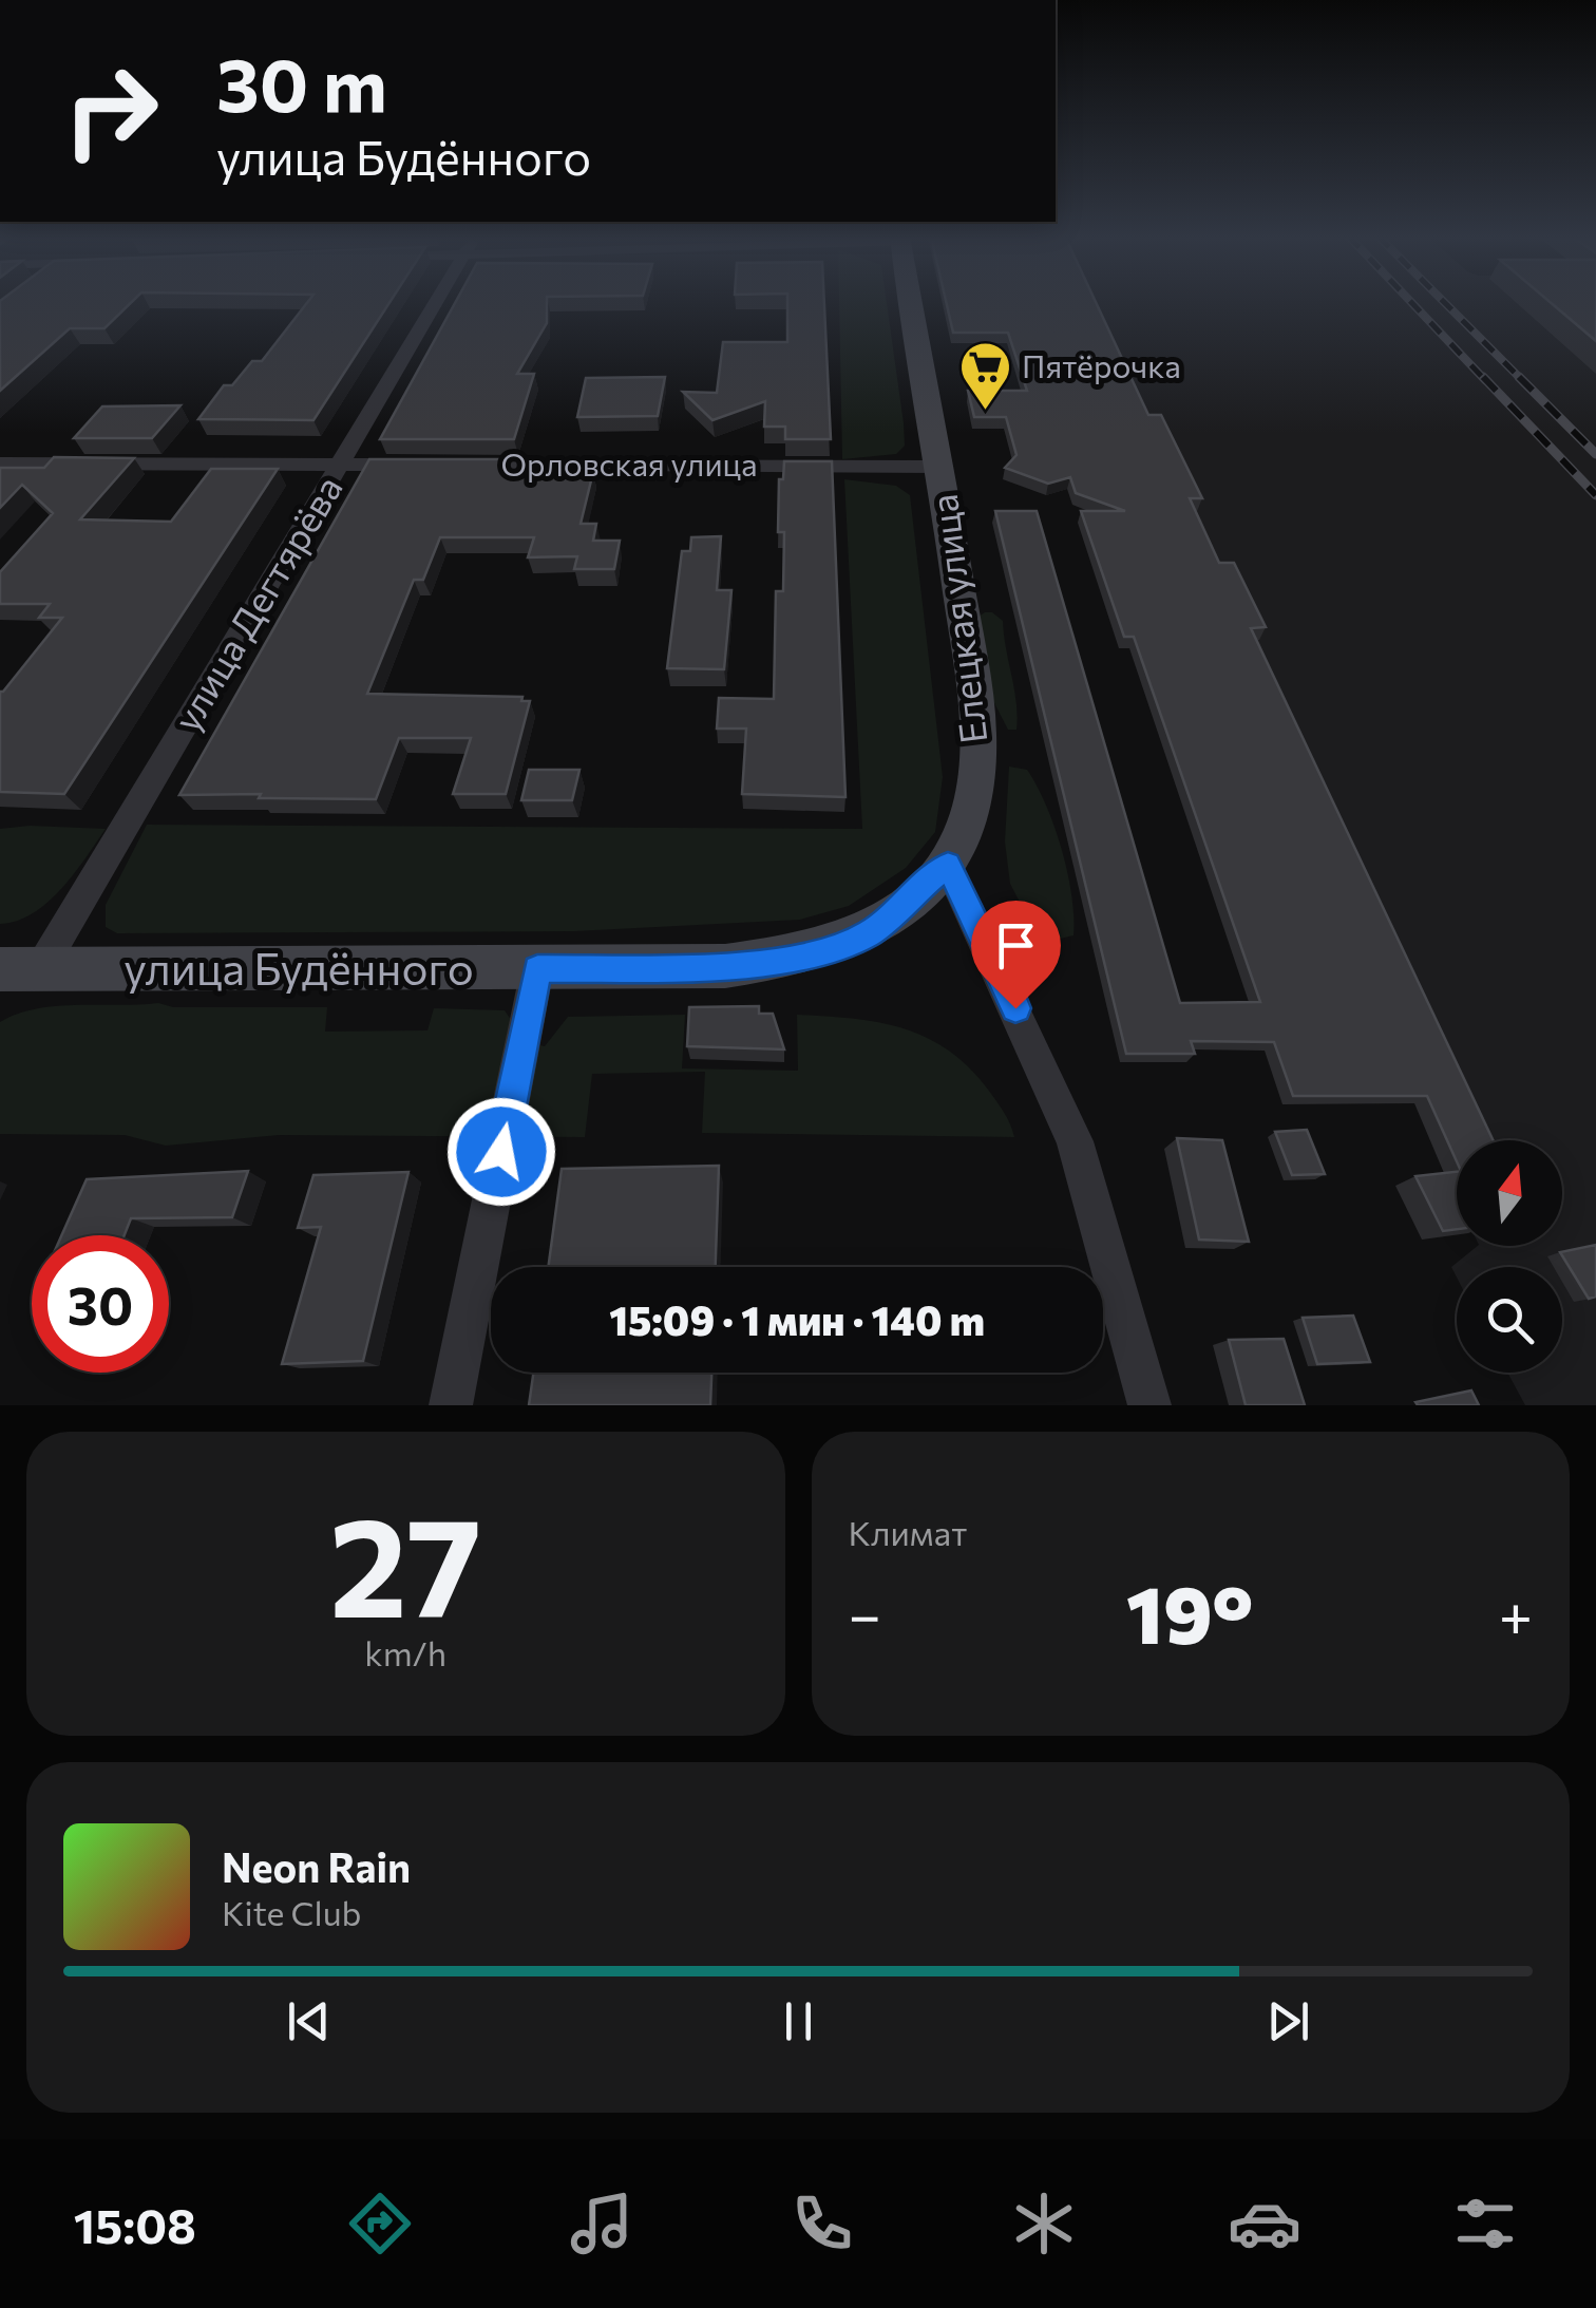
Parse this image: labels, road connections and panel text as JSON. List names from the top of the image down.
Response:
{
  "streets": {
    "main road": ["Елецкая улица", "улица Будённого"],
    "street": ["Орловская улица", "улица Дегтярёва"]
  },
  "crossings": [
    ["Орловская улица", "Елецкая улица"],
    ["улица Дегтярёва", "улица Будённого"],
    ["Елецкая улица", "улица Будённого"]
  ],
  "places": {
    "supermarket": ["Пятёрочка"]
  },
  "north": "top",
  "page": {
    "turn": ["30 m", "улица Будённого"],
    "limit": "30",
    "trip": "15:09 · 1 мин · 140 m",
    "tile": [
      ["27", "km/h"],
      "Климат"
    ],
    "heat": ["−", "19°", "+"],
    "song": ["Neon Rain", "Kite Club"],
    "tabs": "15:08"
  }
}
